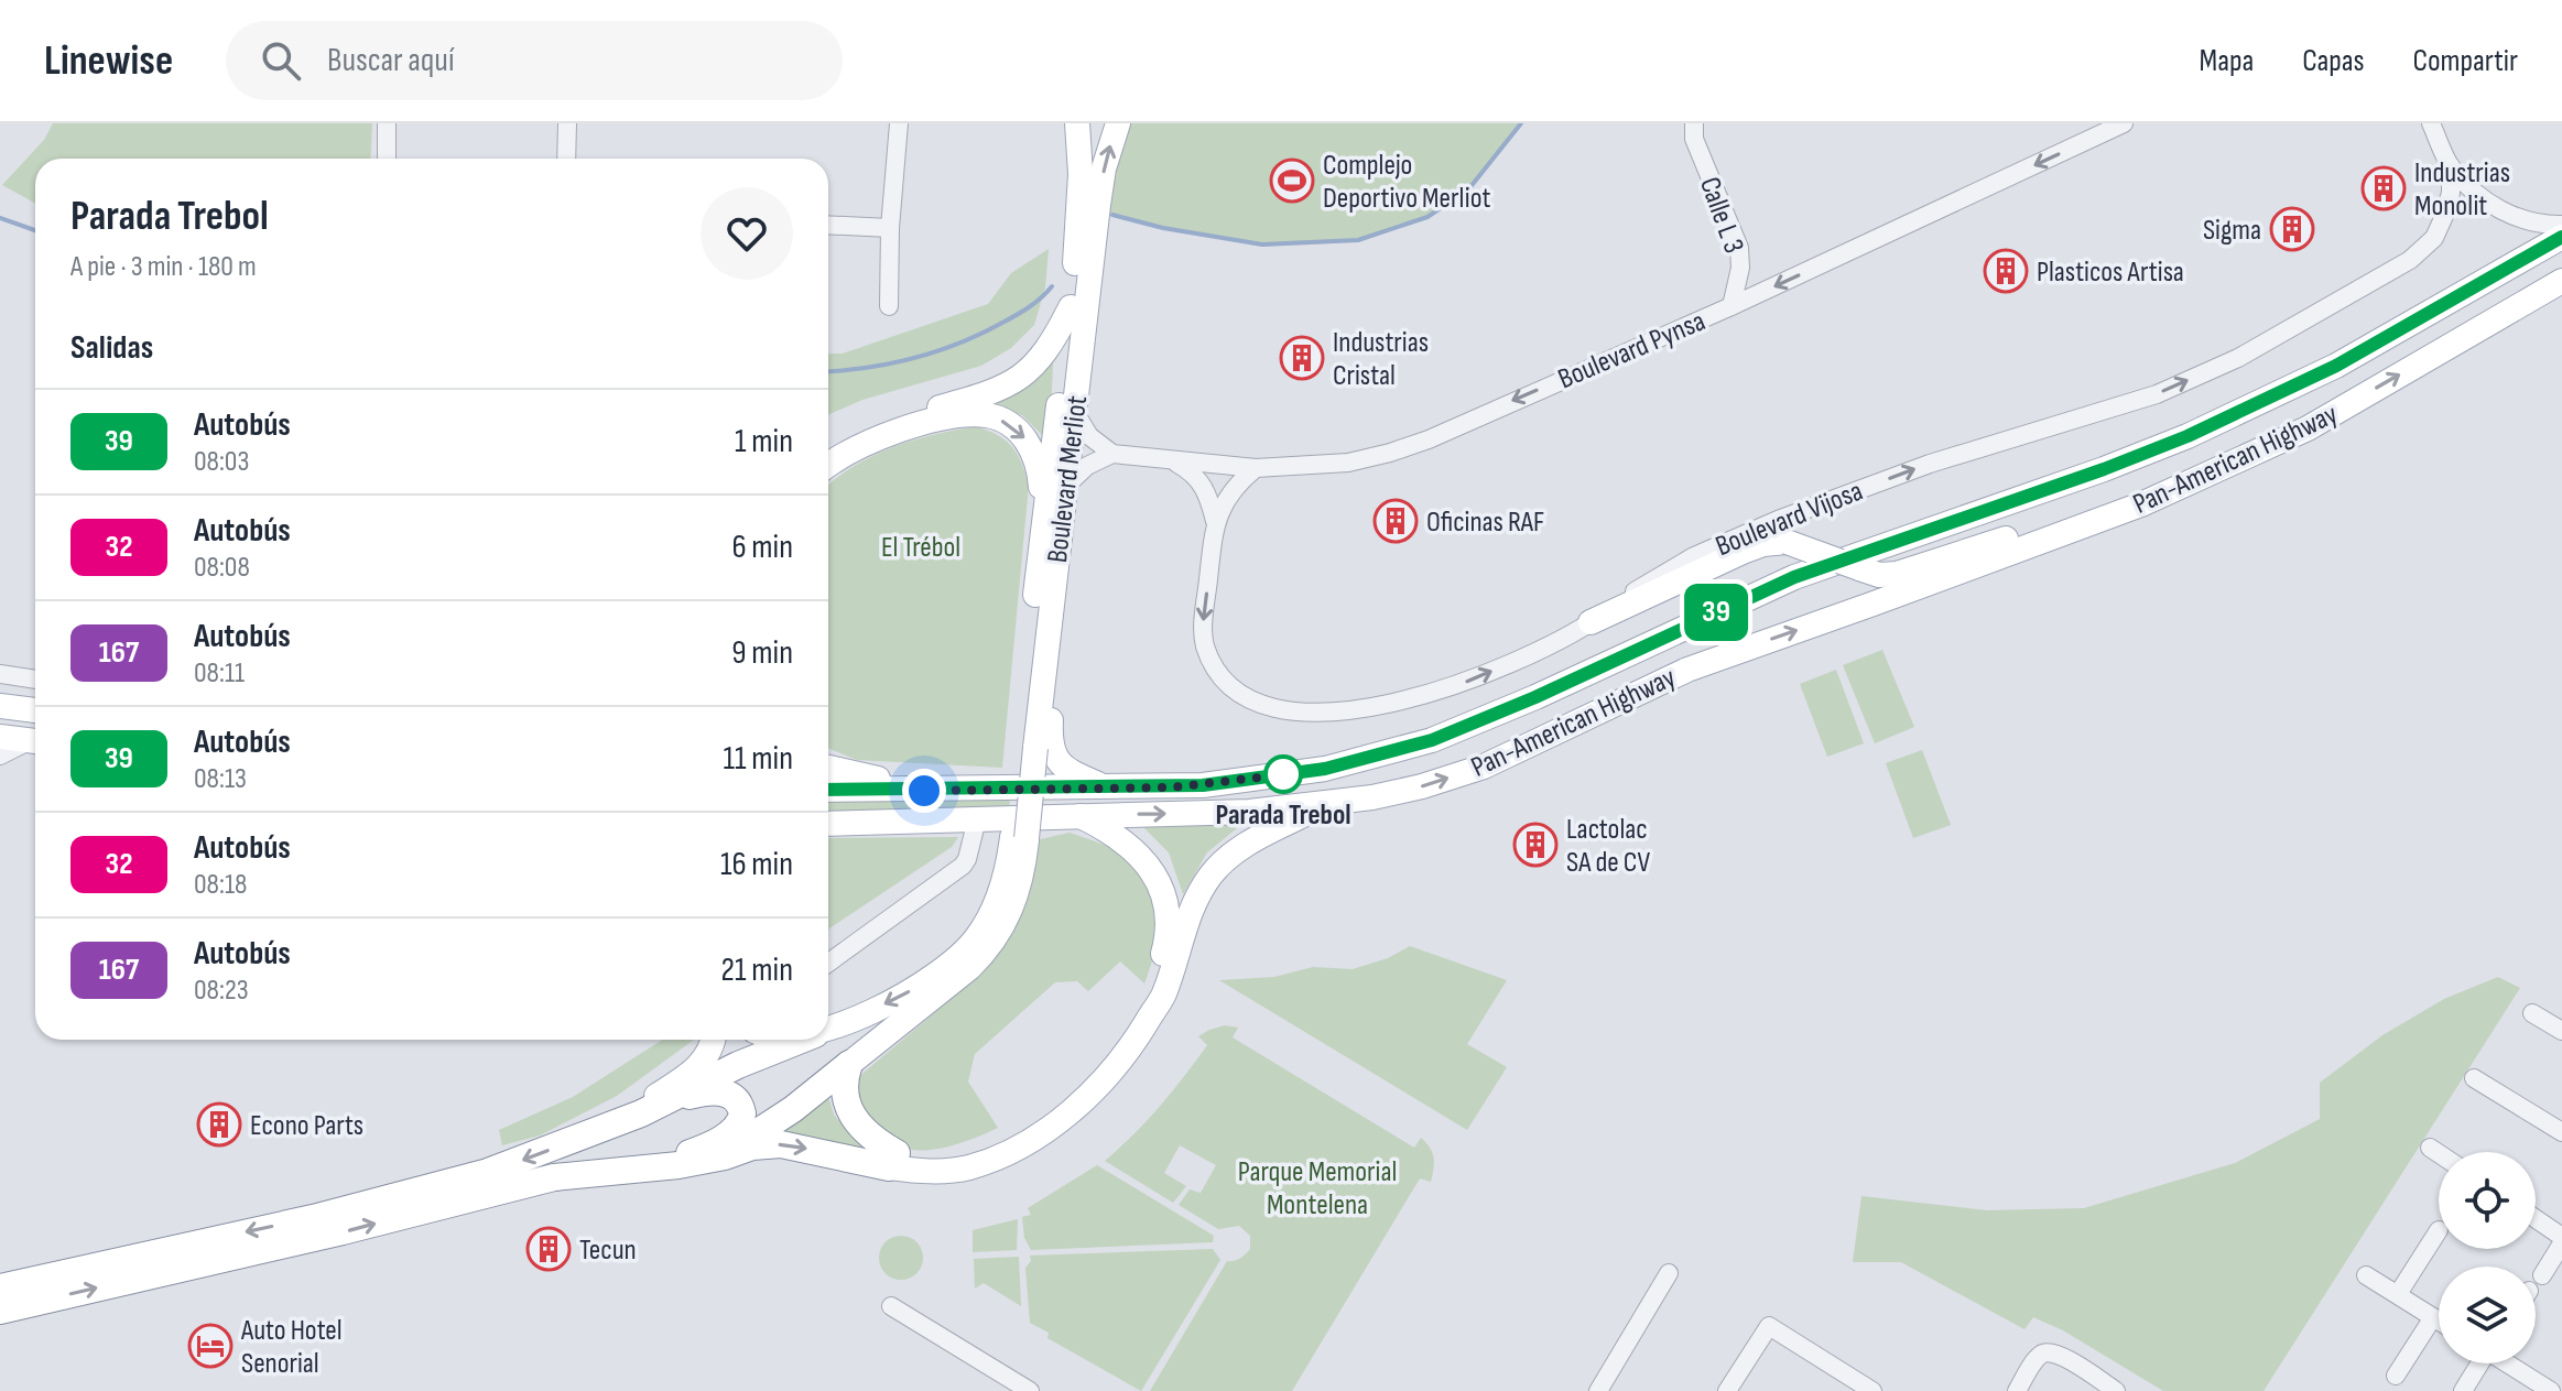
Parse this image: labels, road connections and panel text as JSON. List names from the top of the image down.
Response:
{
  "streets": {
    "main road": ["Pan-American Highway", "Boulevard Merliot"],
    "street": ["Calle L 3", "Boulevard Pynsa", "Boulevard Vijosa"]
  },
  "crossings": [
    ["Calle L 3", "Boulevard Pynsa"],
    ["Boulevard Pynsa", "Boulevard Vijosa"]
  ],
  "one_way": ["Boulevard Pynsa", "Boulevard Vijosa"],
  "parks": ["El Trébol", "Parque Memorial Montelena"],
  "places": {
    "sports": ["Complejo Deportivo Merliot"],
    "building": [
      "Industrias Monolit",
      "Sigma",
      "Plasticos Artisa",
      "Industrias Cristal",
      "Oficinas RAF",
      "Lactolac SA de CV",
      "Econo Parts",
      "Tecun"
    ],
    "other": ["Parada Trebol"],
    "hotel": ["Auto Hotel Senorial"]
  },
  "lines": ["bus line 39"],
  "page": {
    "header": "Linewise",
    "search": "Buscar aquí",
    "nav": ["Mapa", "Capas", "Compartir"],
    "on_map": "39",
    "heading": [
      ["Parada Trebol", "A pie · 3 min · 180 m"],
      "Salidas"
    ],
    "list": [
      {
        "mark": "39",
        "name": "Autobús",
        "note": "08:03",
        "value": "1 min"
      },
      {
        "mark": "32",
        "name": "Autobús",
        "note": "08:08",
        "value": "6 min"
      },
      {
        "mark": "167",
        "name": "Autobús",
        "note": "08:11",
        "value": "9 min"
      },
      {
        "mark": "39",
        "name": "Autobús",
        "note": "08:13",
        "value": "11 min"
      },
      {
        "mark": "32",
        "name": "Autobús",
        "note": "08:18",
        "value": "16 min"
      },
      {
        "mark": "167",
        "name": "Autobús",
        "note": "08:23",
        "value": "21 min"
      }
    ]
  }
}
